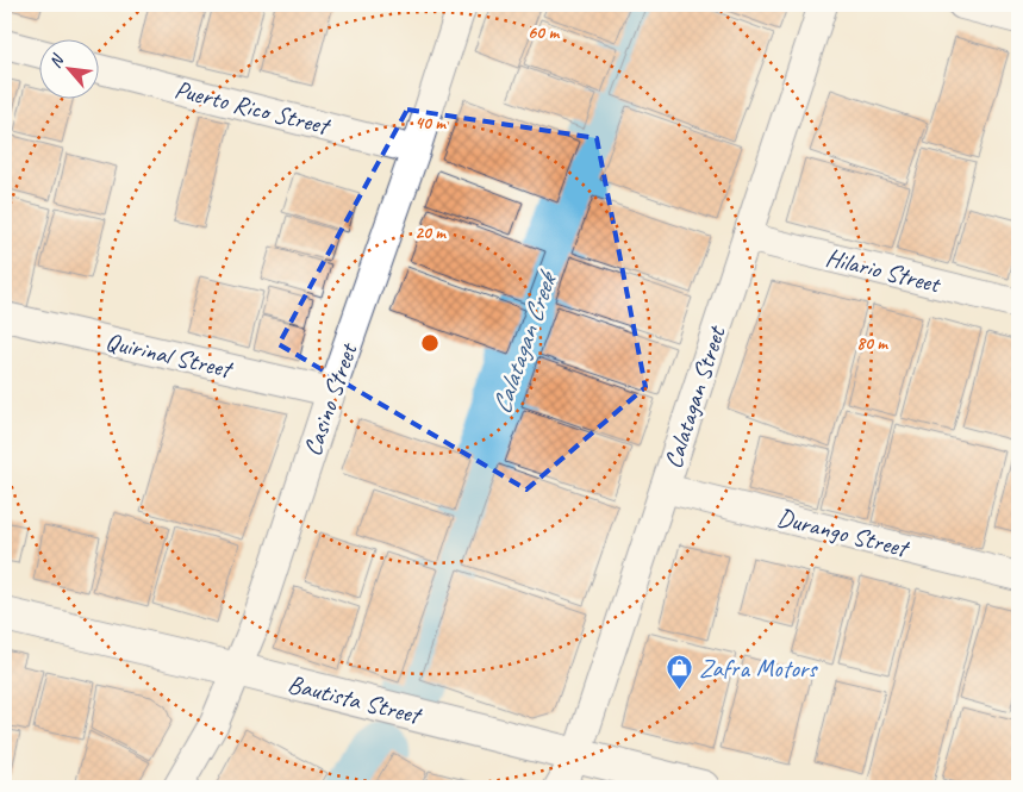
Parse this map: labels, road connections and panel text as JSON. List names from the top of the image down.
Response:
{
  "streets": {
    "street": [
      "Puerto Rico Street",
      "Hilario Street",
      "Quirinal Street",
      "Calatagan Street",
      "Casino Street",
      "Durango Street",
      "Bautista Street"
    ]
  },
  "crossings": [
    ["Puerto Rico Street", "Casino Street"],
    ["Hilario Street", "Calatagan Street"],
    ["Quirinal Street", "Casino Street"],
    ["Calatagan Street", "Durango Street"],
    ["Calatagan Street", "Bautista Street"],
    ["Casino Street", "Bautista Street"]
  ],
  "water": ["Calatagan Creek"],
  "places": {
    "shop": ["Zafra Motors"]
  },
  "north": "top left",
  "rings": [
    "60 m",
    "40 m",
    "20 m",
    "80 m"
  ]
}
